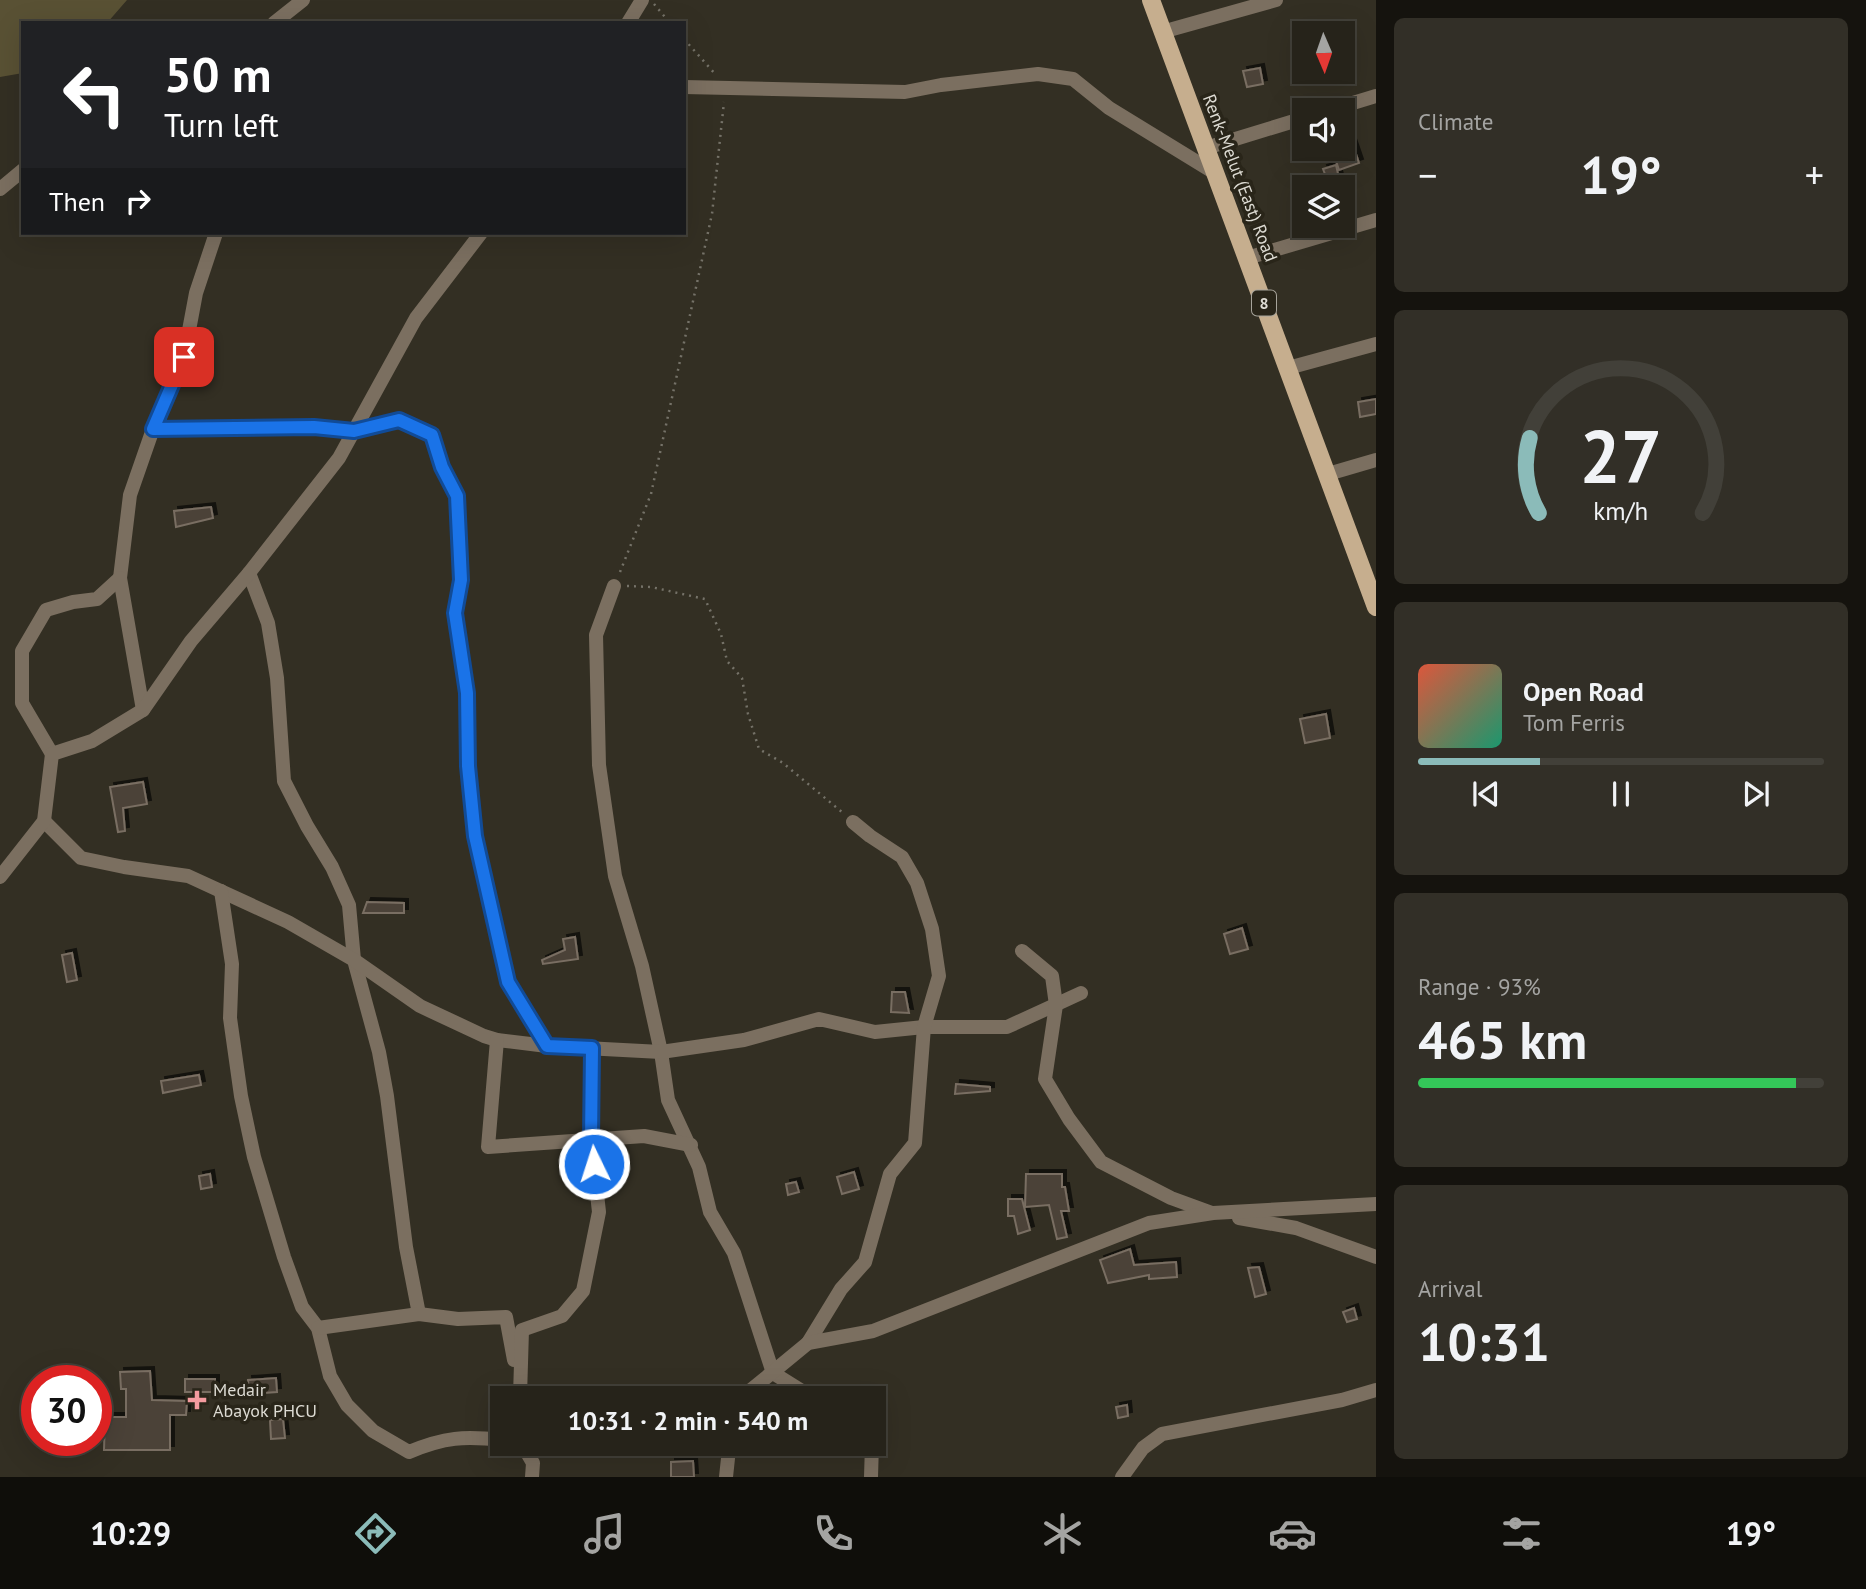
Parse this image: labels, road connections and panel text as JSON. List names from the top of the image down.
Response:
{
  "streets": {
    "main road": ["Renk-Melut (East) Road", "8"]
  },
  "places": {
    "health": ["Medair Abayok PHCU"]
  },
  "north": "bottom",
  "page": {
    "tile": [
      "Climate",
      ["Range · 93%", "465 km"],
      ["Arrival", "10:31"]
    ],
    "turn": ["50 m", "Turn left"],
    "heat": ["−", "19°", "+"],
    "then": "Then",
    "song": ["Open Road", "Tom Ferris"],
    "limit": "30",
    "trip": "10:31 · 2 min · 540 m",
    "tabs": ["10:29", "19°"],
    "gauge": ["27", "km/h"]
  }
}
